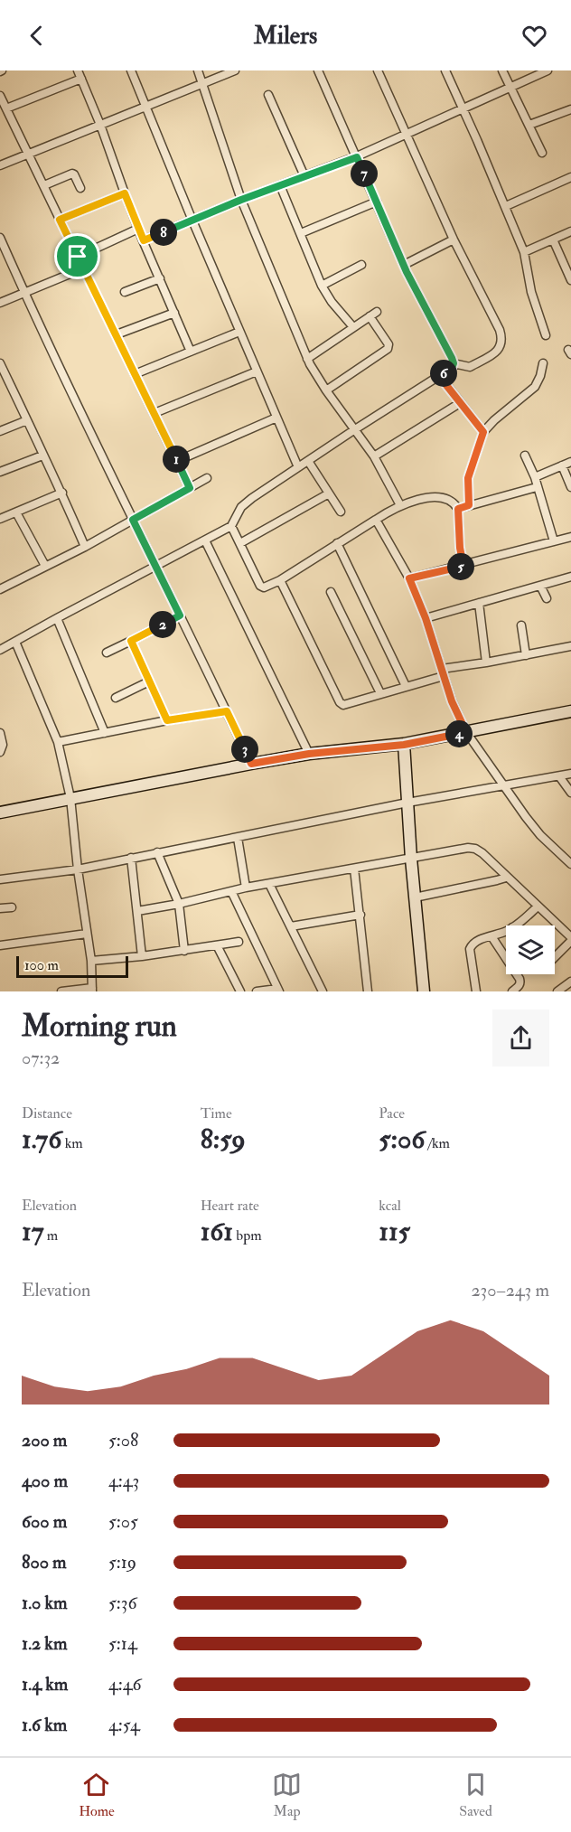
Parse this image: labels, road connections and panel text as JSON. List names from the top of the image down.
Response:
{
  "scale_bar": "100 m",
  "page": {
    "header": "Milers",
    "pins": [
      "7",
      "8",
      "6",
      "1",
      "5",
      "2",
      "4",
      "3"
    ],
    "scale": "100 m",
    "heading": ["Morning run", "07:32"],
    "stats": [
      ["Distance", "1.76 km"],
      ["Time", "8:59"],
      ["Pace", "5:06 /km"],
      ["Elevation", "17 m"],
      ["Heart rate", "161 bpm"],
      ["kcal", "115"]
    ],
    "chart": ["Elevation", "230–243 m"],
    "list": [
      {
        "name": "200 m",
        "note": "5:08"
      },
      {
        "name": "400 m",
        "note": "4:43"
      },
      {
        "name": "600 m",
        "note": "5:05"
      },
      {
        "name": "800 m",
        "note": "5:19"
      },
      {
        "name": "1.0 km",
        "note": "5:36"
      },
      {
        "name": "1.2 km",
        "note": "5:14"
      },
      {
        "name": "1.4 km",
        "note": "4:46"
      },
      {
        "name": "1.6 km",
        "note": "4:54"
      }
    ],
    "tabs": ["Home", "Map", "Saved"]
  }
}
